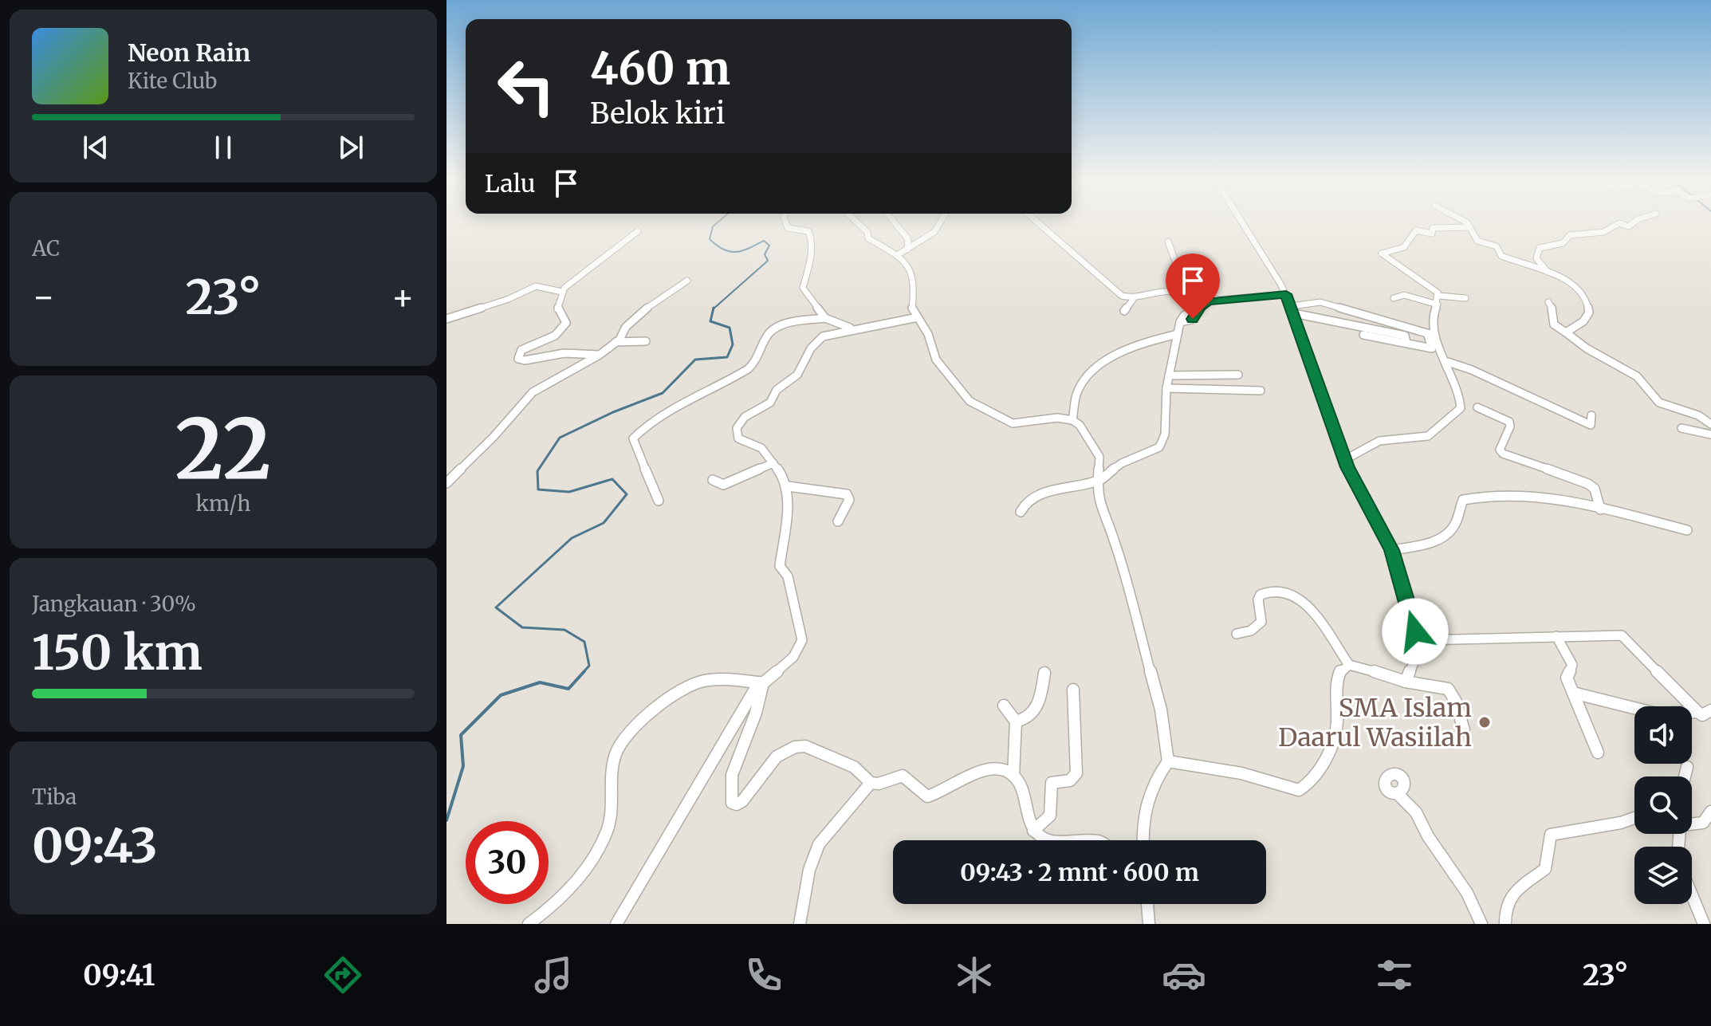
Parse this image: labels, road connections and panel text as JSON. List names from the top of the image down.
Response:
{
  "places": ["SMA Islam Daarul Wasiilah"],
  "page": {
    "turn": ["460 m", "Belok kiri"],
    "song": ["Neon Rain", "Kite Club"],
    "then": "Lalu",
    "tile": [
      "AC",
      ["22", "km/h"],
      ["Jangkauan · 30%", "150 km"],
      ["Tiba", "09:43"]
    ],
    "heat": ["−", "23°", "+"],
    "limit": "30",
    "trip": "09:43 · 2 mnt · 600 m",
    "tabs": ["09:41", "23°"]
  }
}
